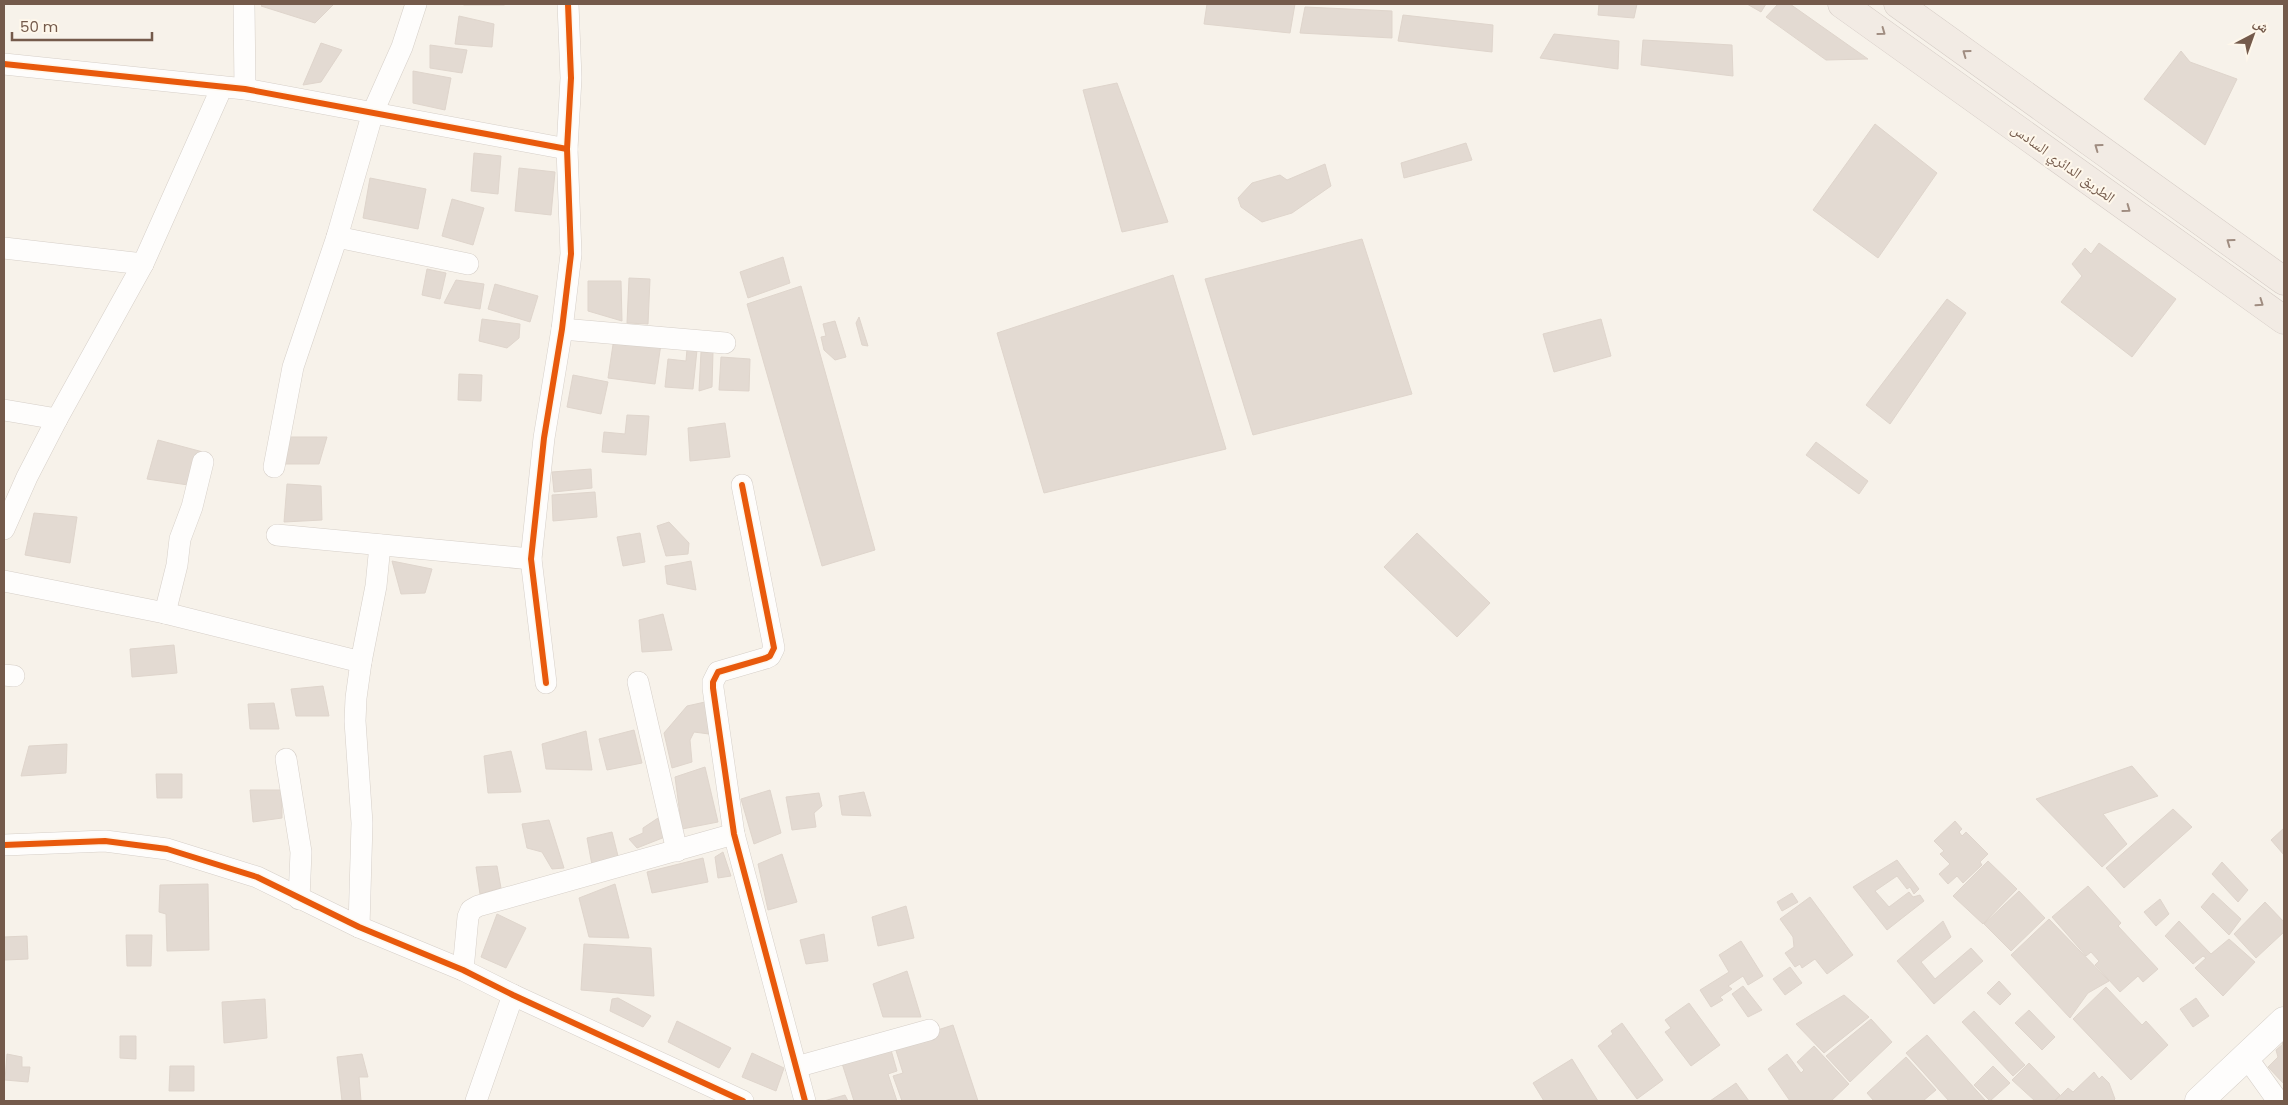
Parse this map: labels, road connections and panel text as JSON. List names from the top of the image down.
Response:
{
  "streets": {
    "highway": ["الطريق الدائري السادس"]
  },
  "scale_bar": "50 m",
  "north": "top right"
}
